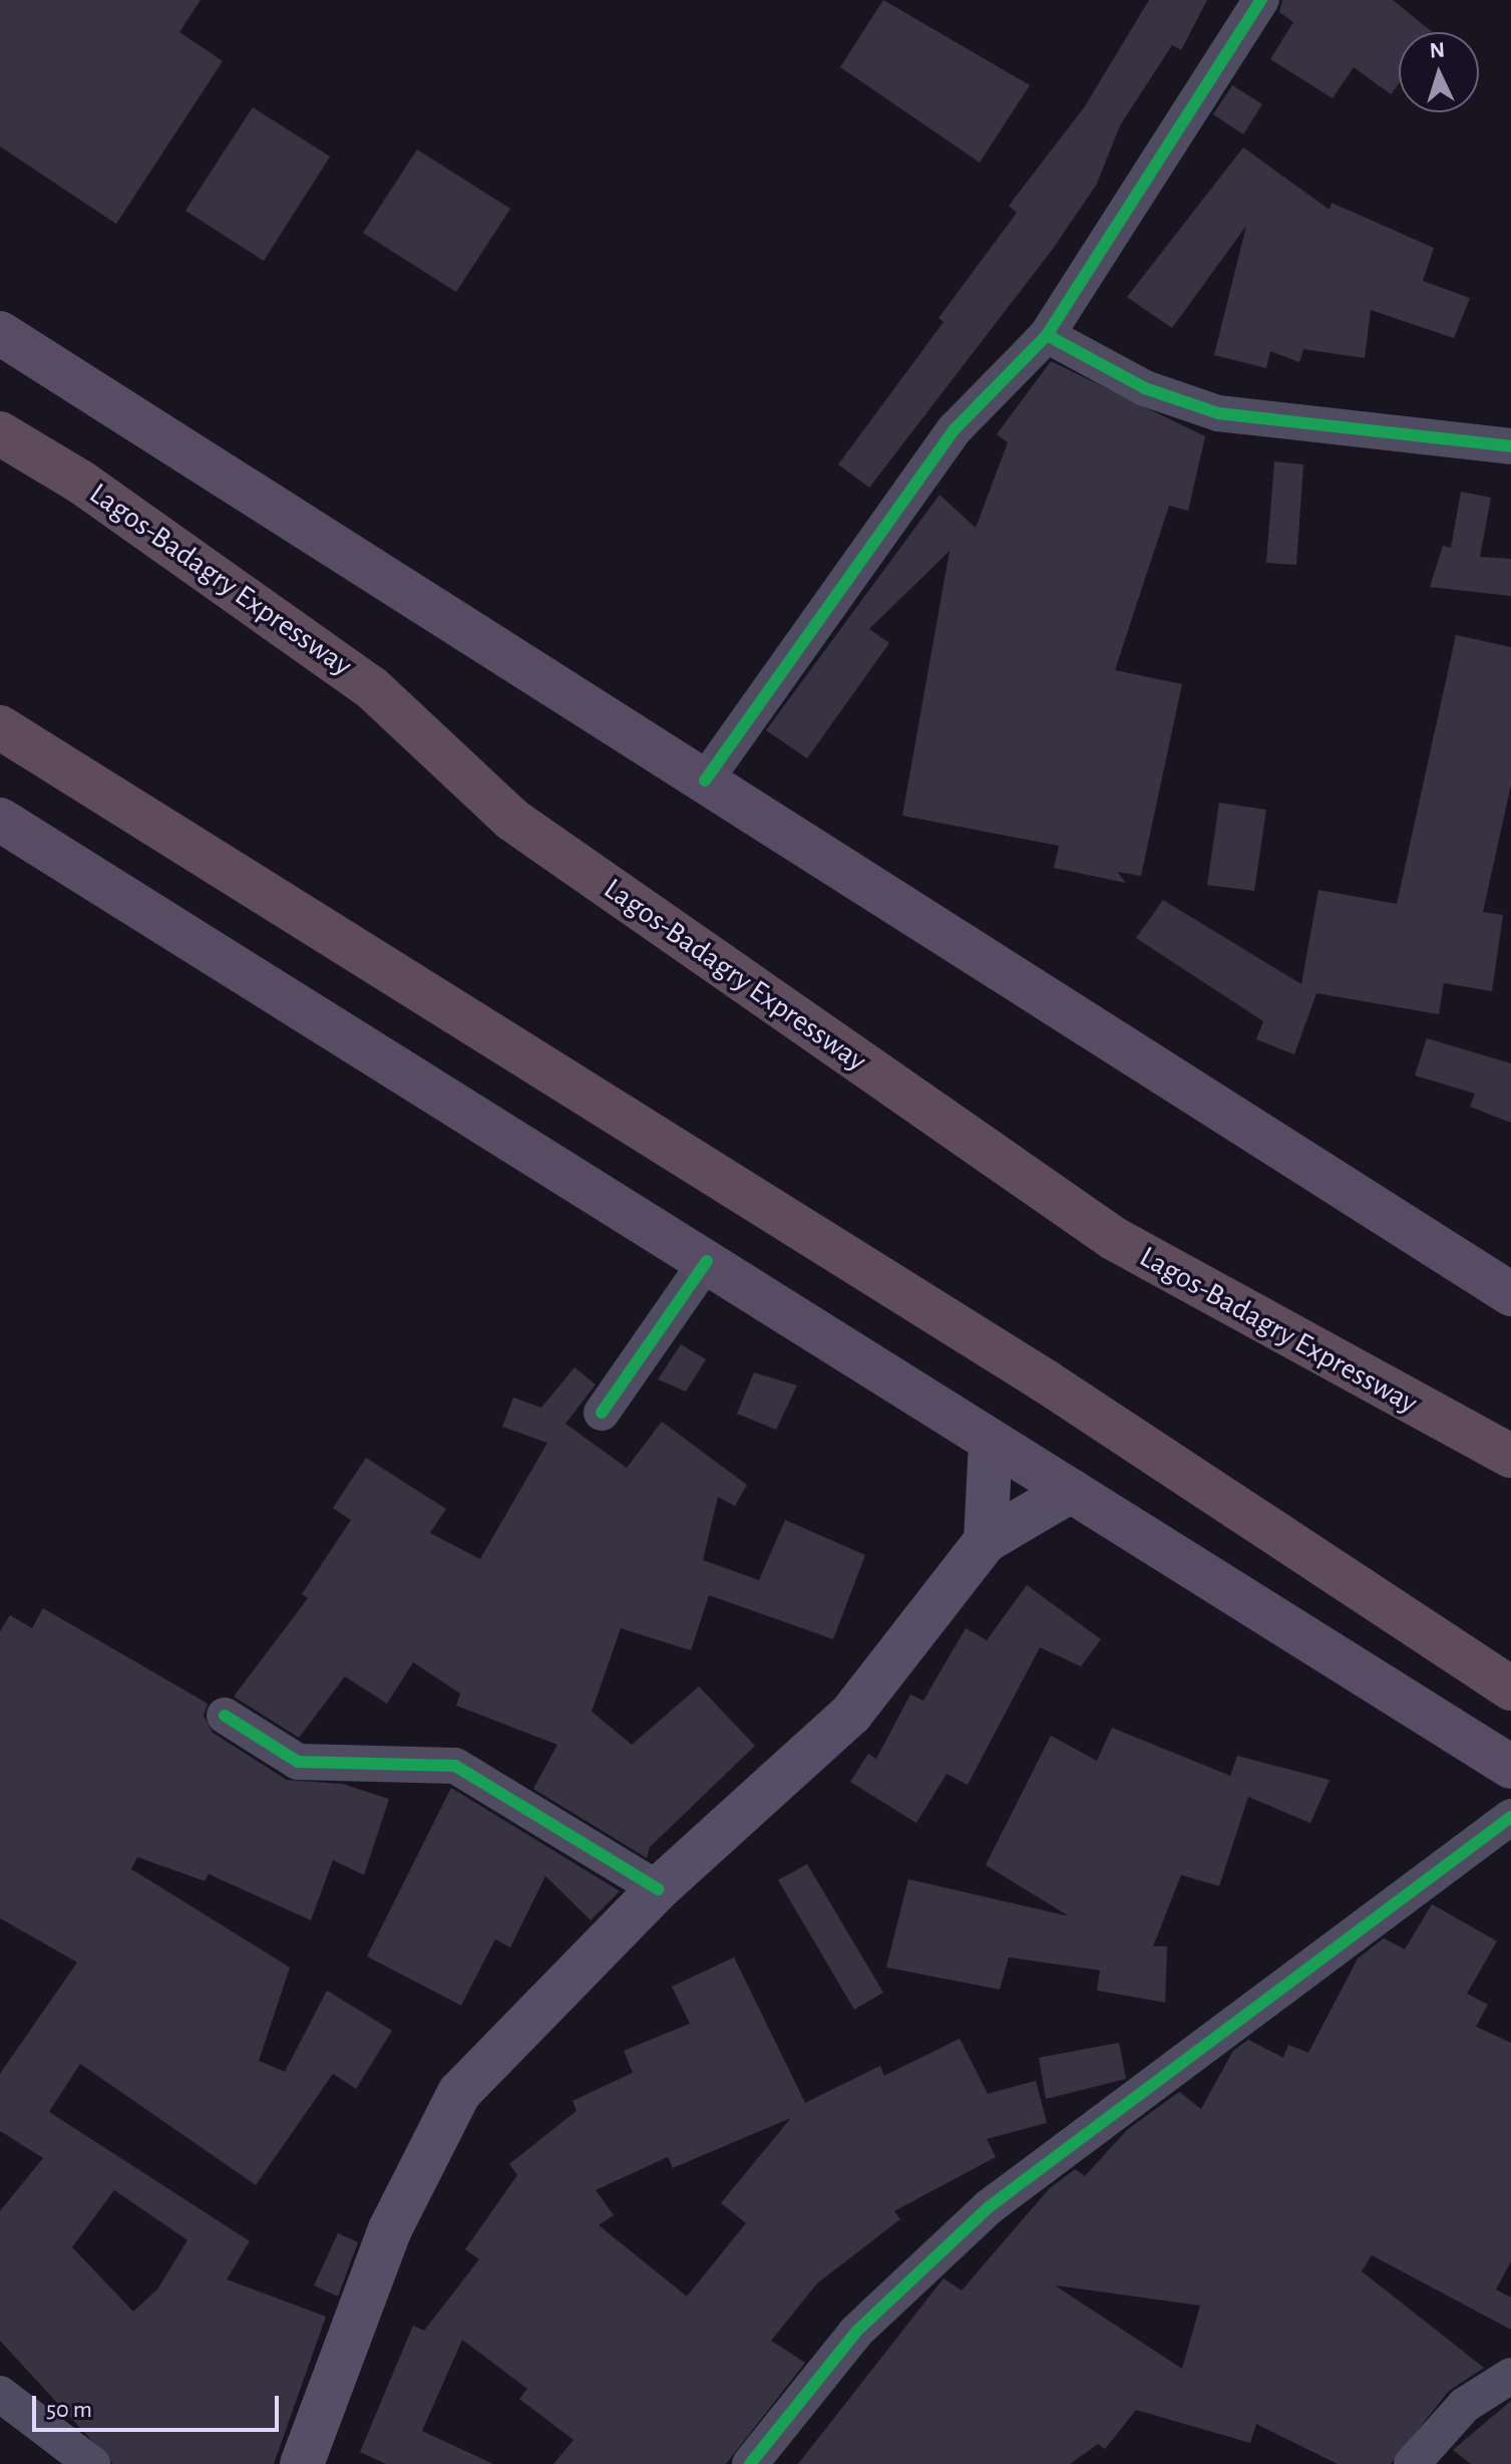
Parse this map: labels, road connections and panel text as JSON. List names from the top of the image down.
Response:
{
  "streets": {
    "highway": ["Lagos-Badagry Expressway"]
  },
  "scale_bar": "50 m",
  "north": "top"
}
